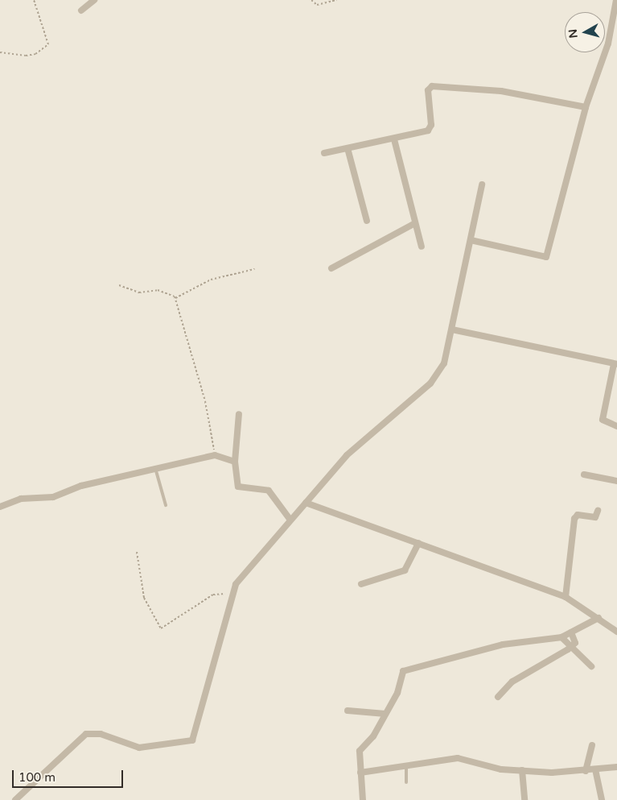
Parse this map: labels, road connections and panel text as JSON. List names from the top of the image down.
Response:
{
  "scale_bar": "100 m",
  "north": "left"
}
